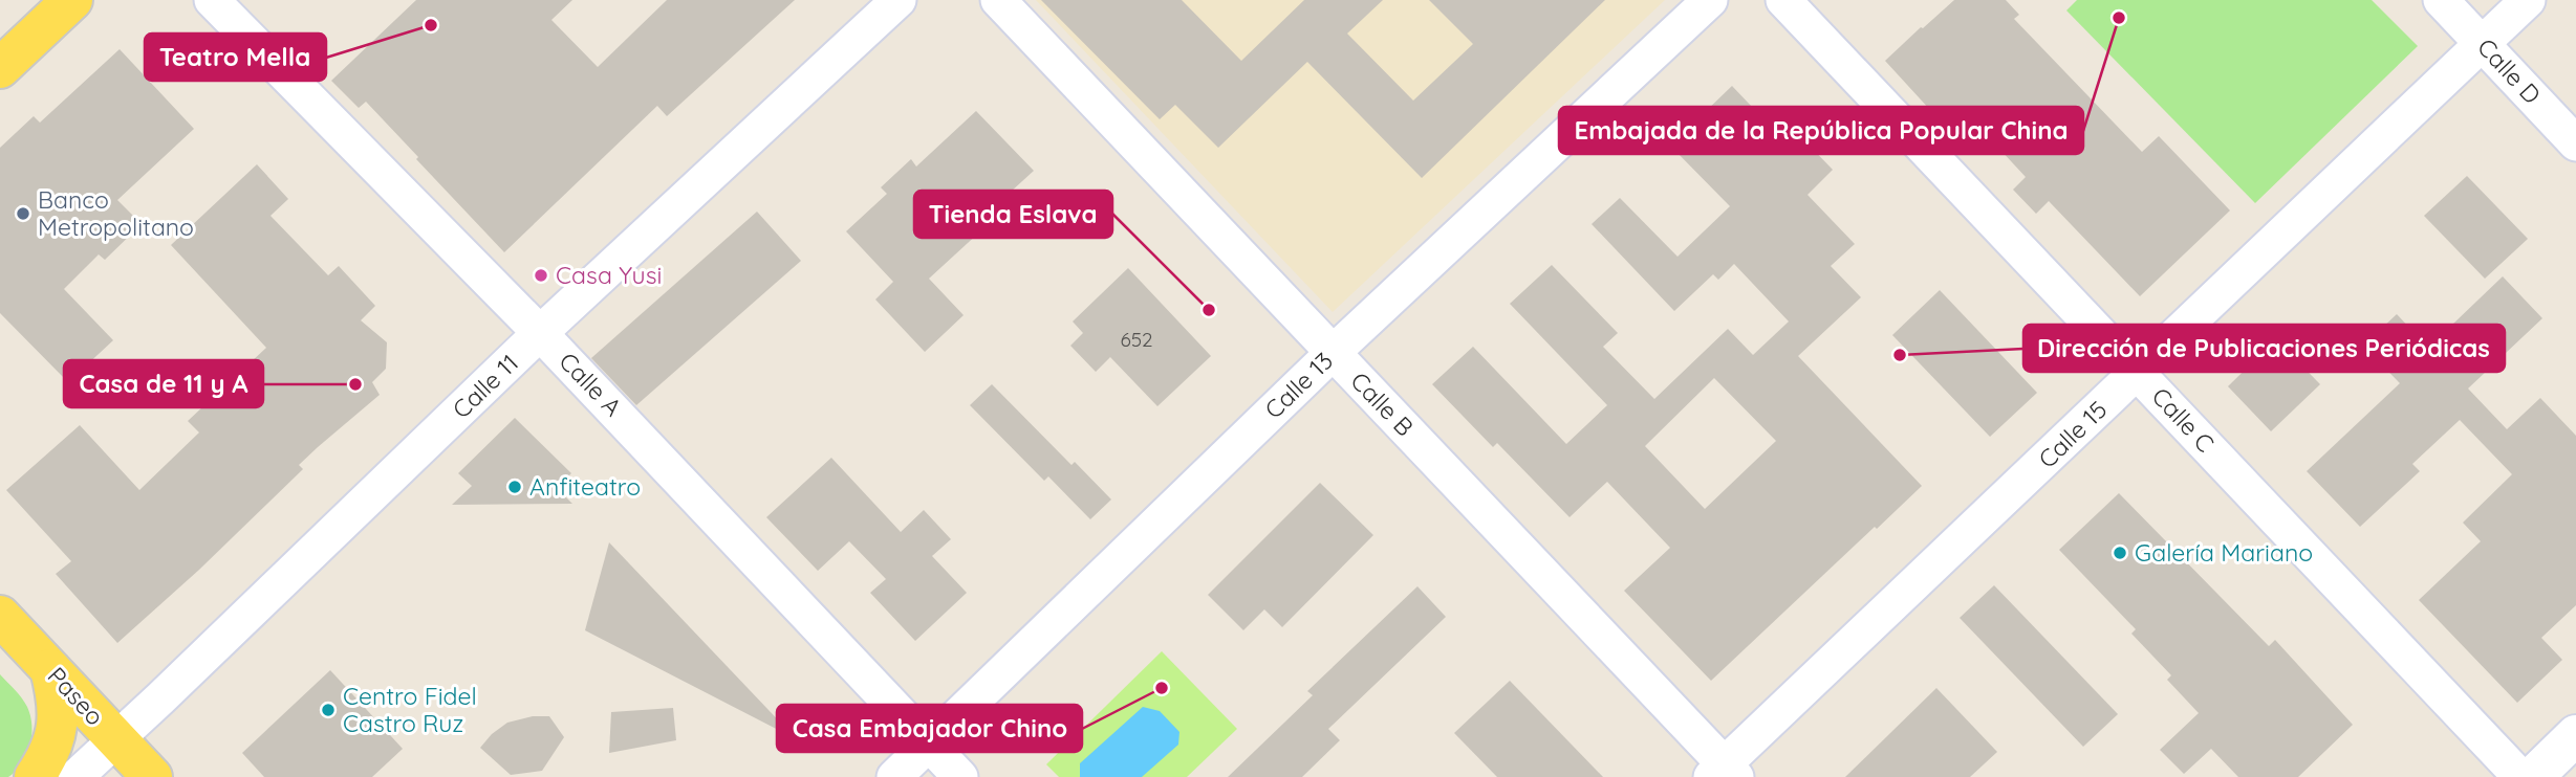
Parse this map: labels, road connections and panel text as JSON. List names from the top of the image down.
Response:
{
  "streets": {
    "main road": ["Paseo"],
    "street": [
      "Calle D",
      "Calle A",
      "Calle 13",
      "Calle 11",
      "Calle B",
      "Calle C",
      "Calle 15"
    ]
  },
  "crossings": [
    ["Calle D", "Calle 15"],
    ["Calle A", "Calle 13"],
    ["Calle A", "Calle 11"],
    ["Calle 13", "Calle B"],
    ["Calle 11", "Paseo"],
    ["Calle B", "Calle 15"],
    ["Calle C", "Calle 15"]
  ],
  "places": [
    "Embajada de la República Popular China",
    "Teatro Mella",
    "Banco Metropolitano",
    "Casa Yusi",
    "Tienda Eslava",
    "Dirección de Publicaciones Periódicas",
    "Casa de 11 y A",
    "Anfiteatro",
    "Galería Mariano",
    "Casa Embajador Chino",
    "Centro Fidel Castro Ruz"
  ],
  "house_numbers": ["652"]
}
